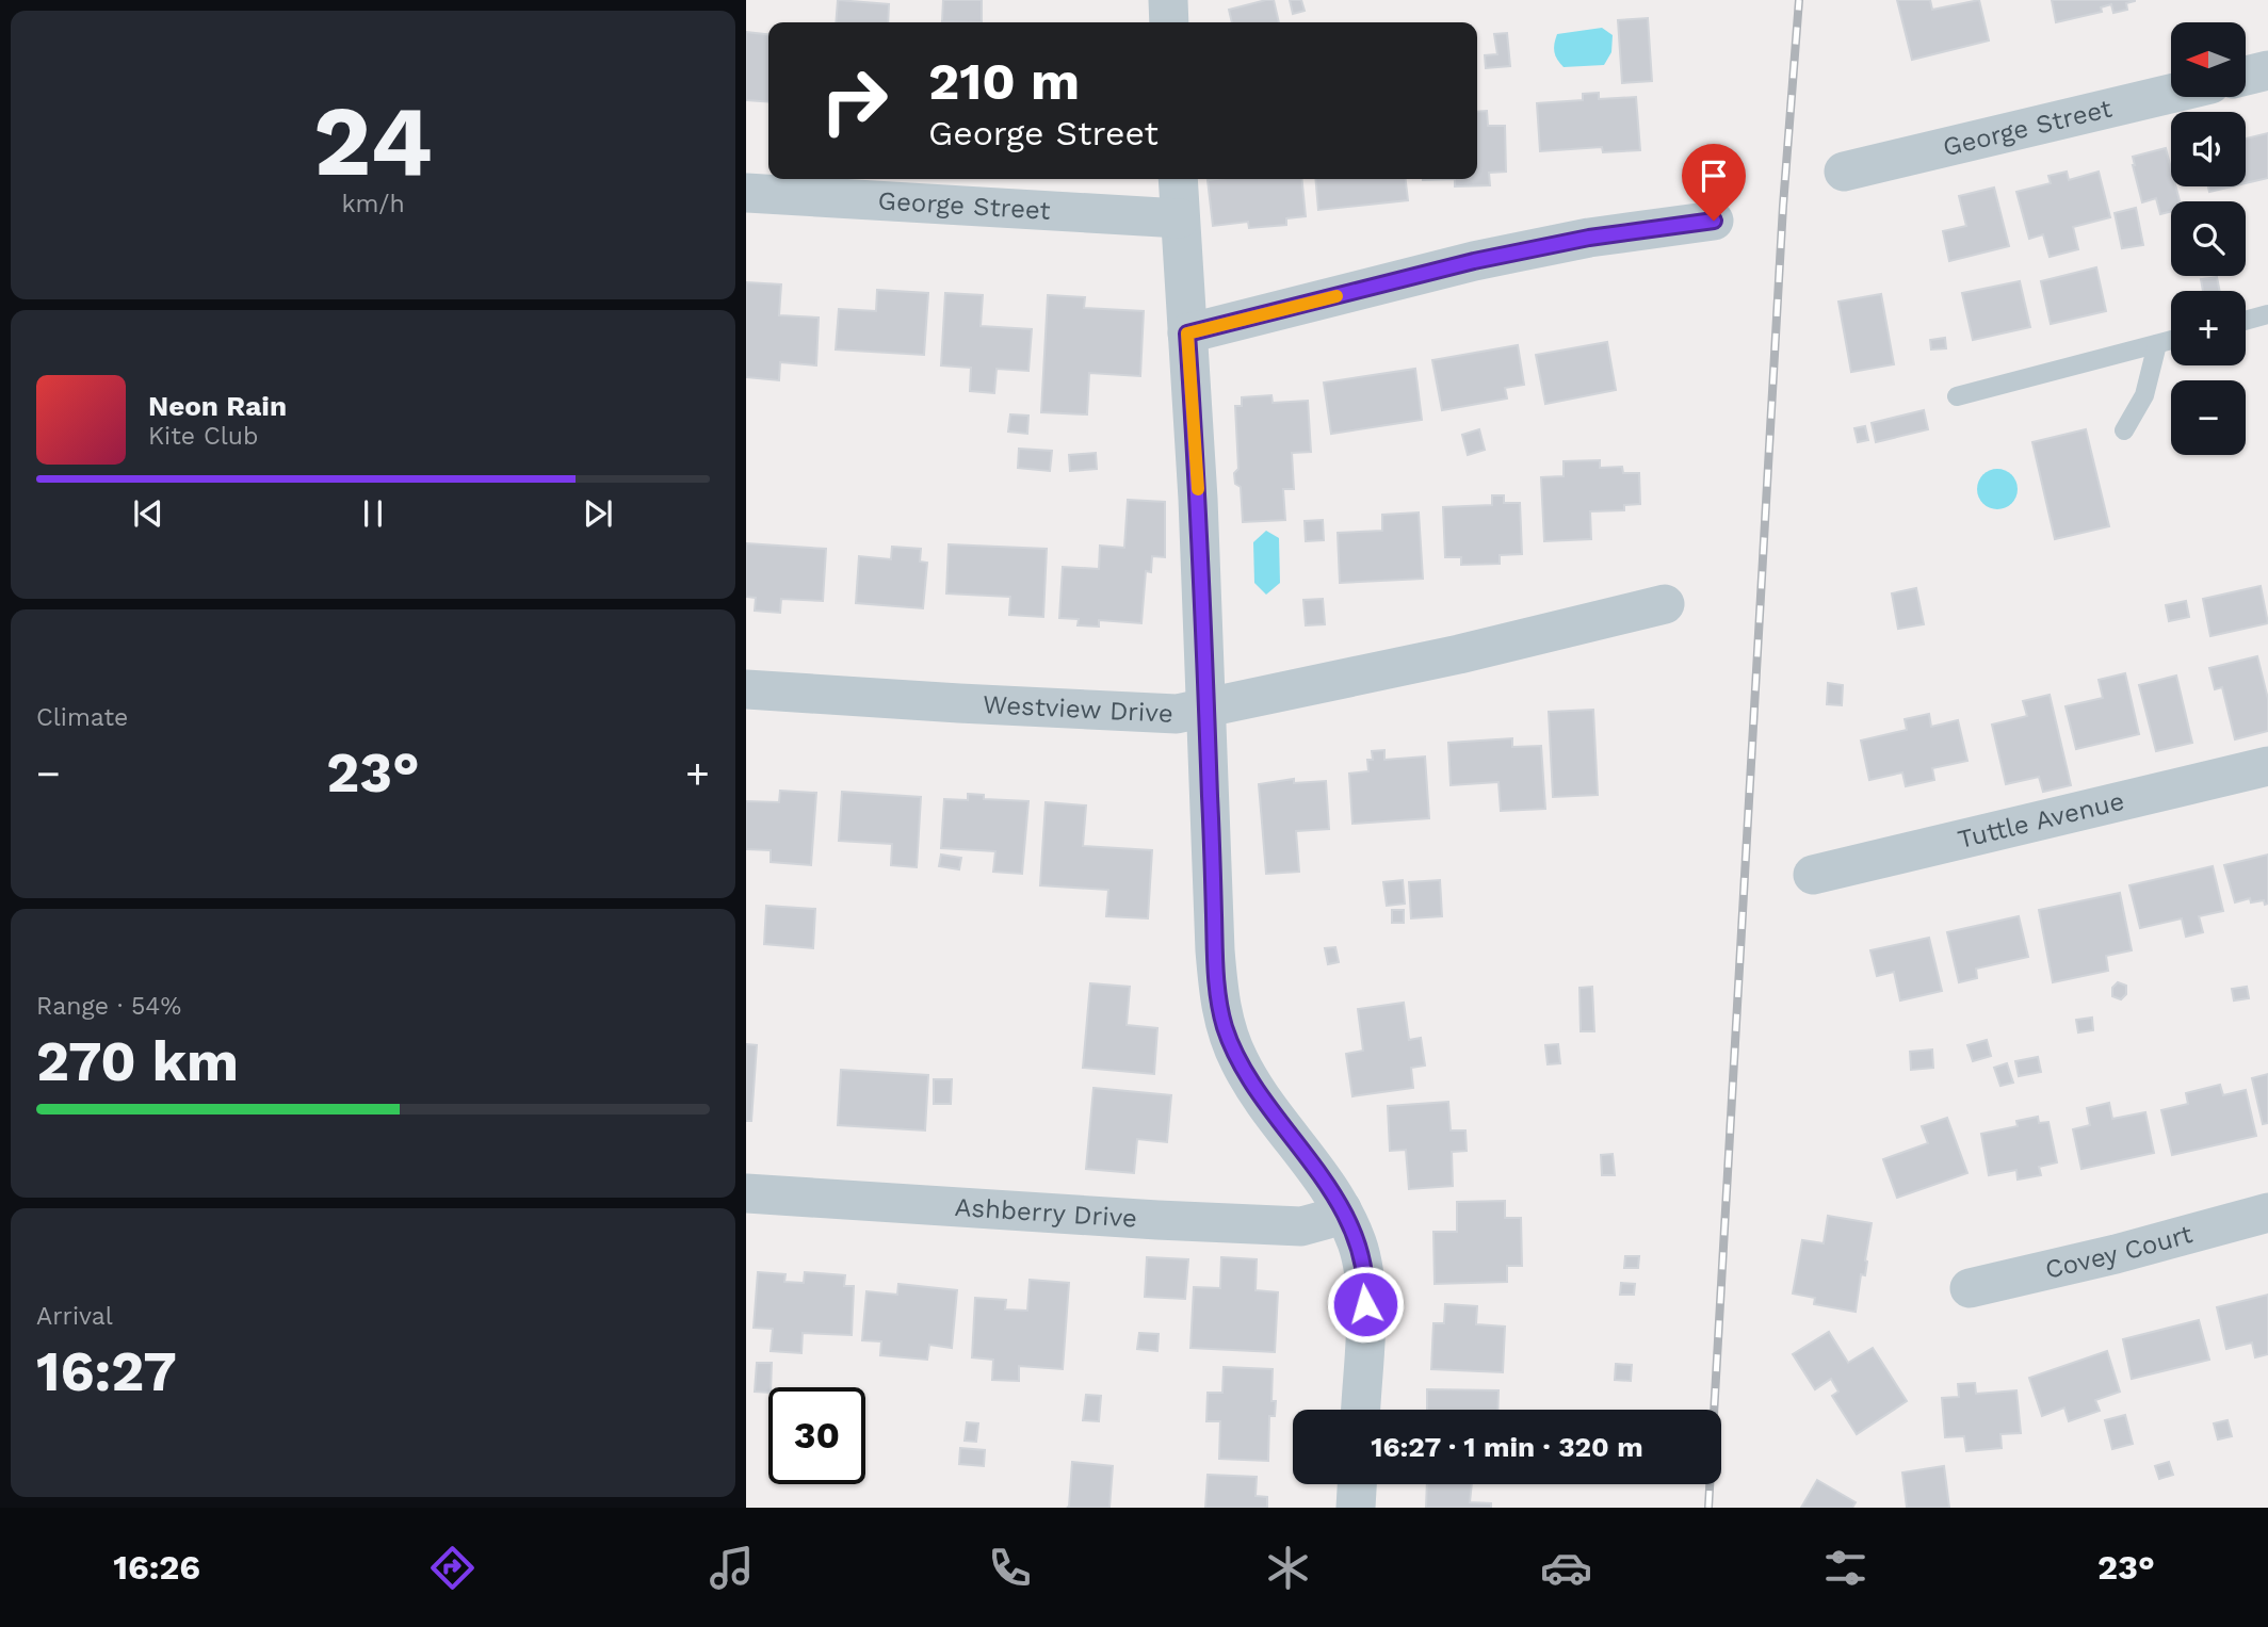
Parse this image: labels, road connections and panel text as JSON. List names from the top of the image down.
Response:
{
  "streets": {
    "street": [
      "George Street",
      "Westview Drive",
      "Tuttle Avenue",
      "Ashberry Drive",
      "Covey Court"
    ]
  },
  "north": "left",
  "page": {
    "tile": [
      ["24", "km/h"],
      "Climate",
      ["Range · 54%", "270 km"],
      ["Arrival", "16:27"]
    ],
    "map_buttons": ["+", "−"],
    "turn": ["210 m", "George Street"],
    "song": ["Neon Rain", "Kite Club"],
    "heat": ["−", "23°", "+"],
    "limit": "30",
    "trip": "16:27 · 1 min · 320 m",
    "tabs": ["16:26", "23°"]
  }
}
